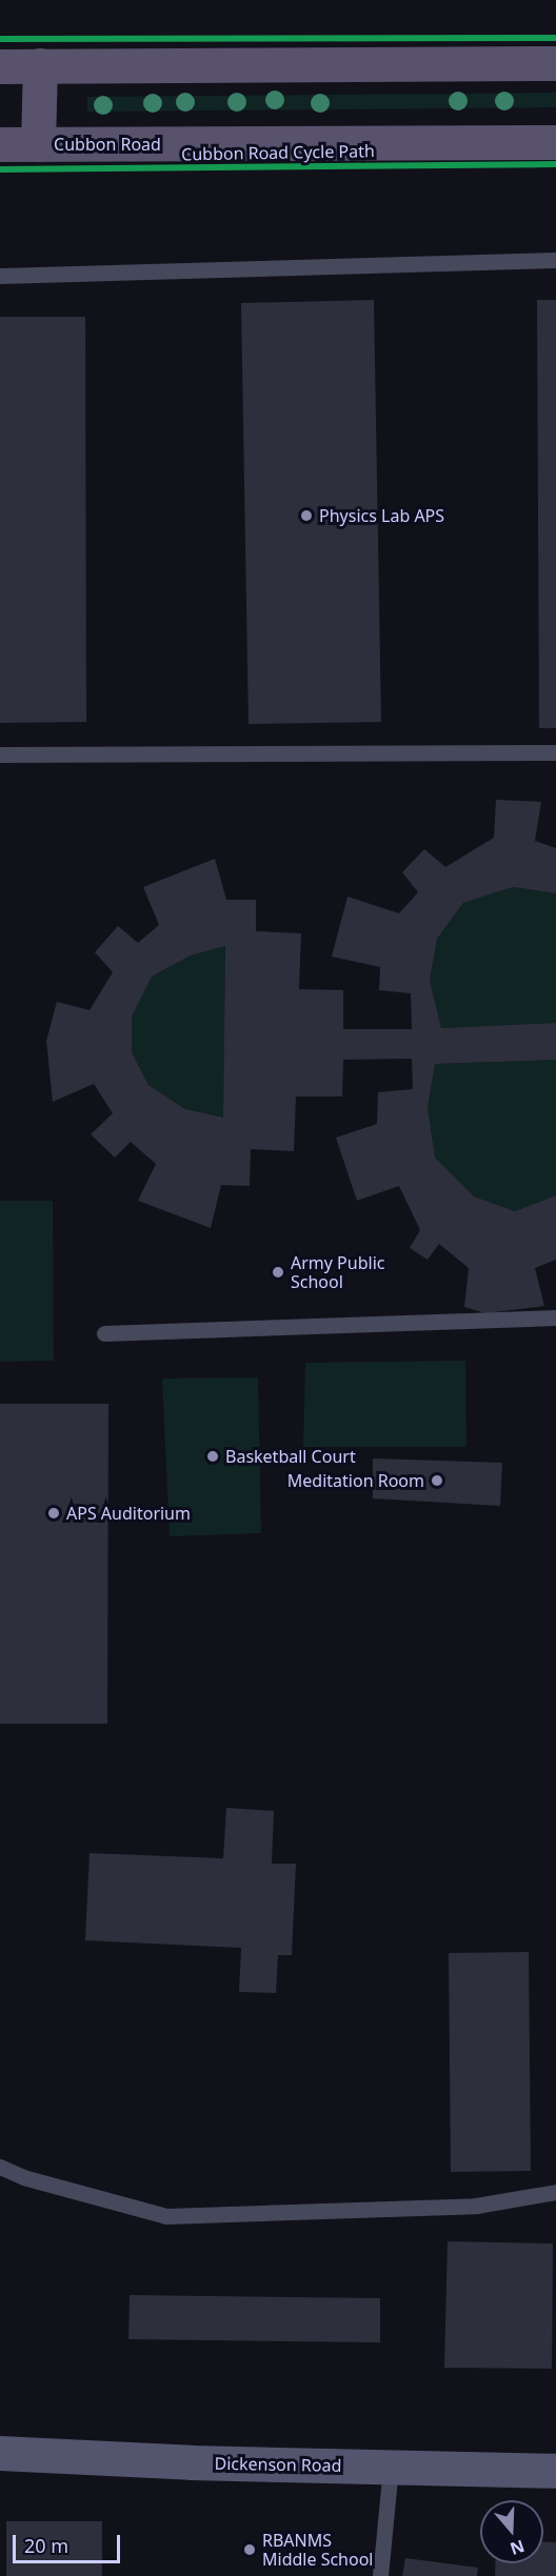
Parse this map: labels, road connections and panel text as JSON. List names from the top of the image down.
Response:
{
  "streets": {
    "main road": ["Cubbon Road", "Dickenson Road"],
    "cycle path": ["Cubbon Road Cycle Path"]
  },
  "places": [
    "Physics Lab APS",
    "Army Public School",
    "Basketball Court",
    "Meditation Room",
    "APS Auditorium",
    "RBANMS Middle School"
  ],
  "scale_bar": "20 m",
  "north": "bottom"
}
